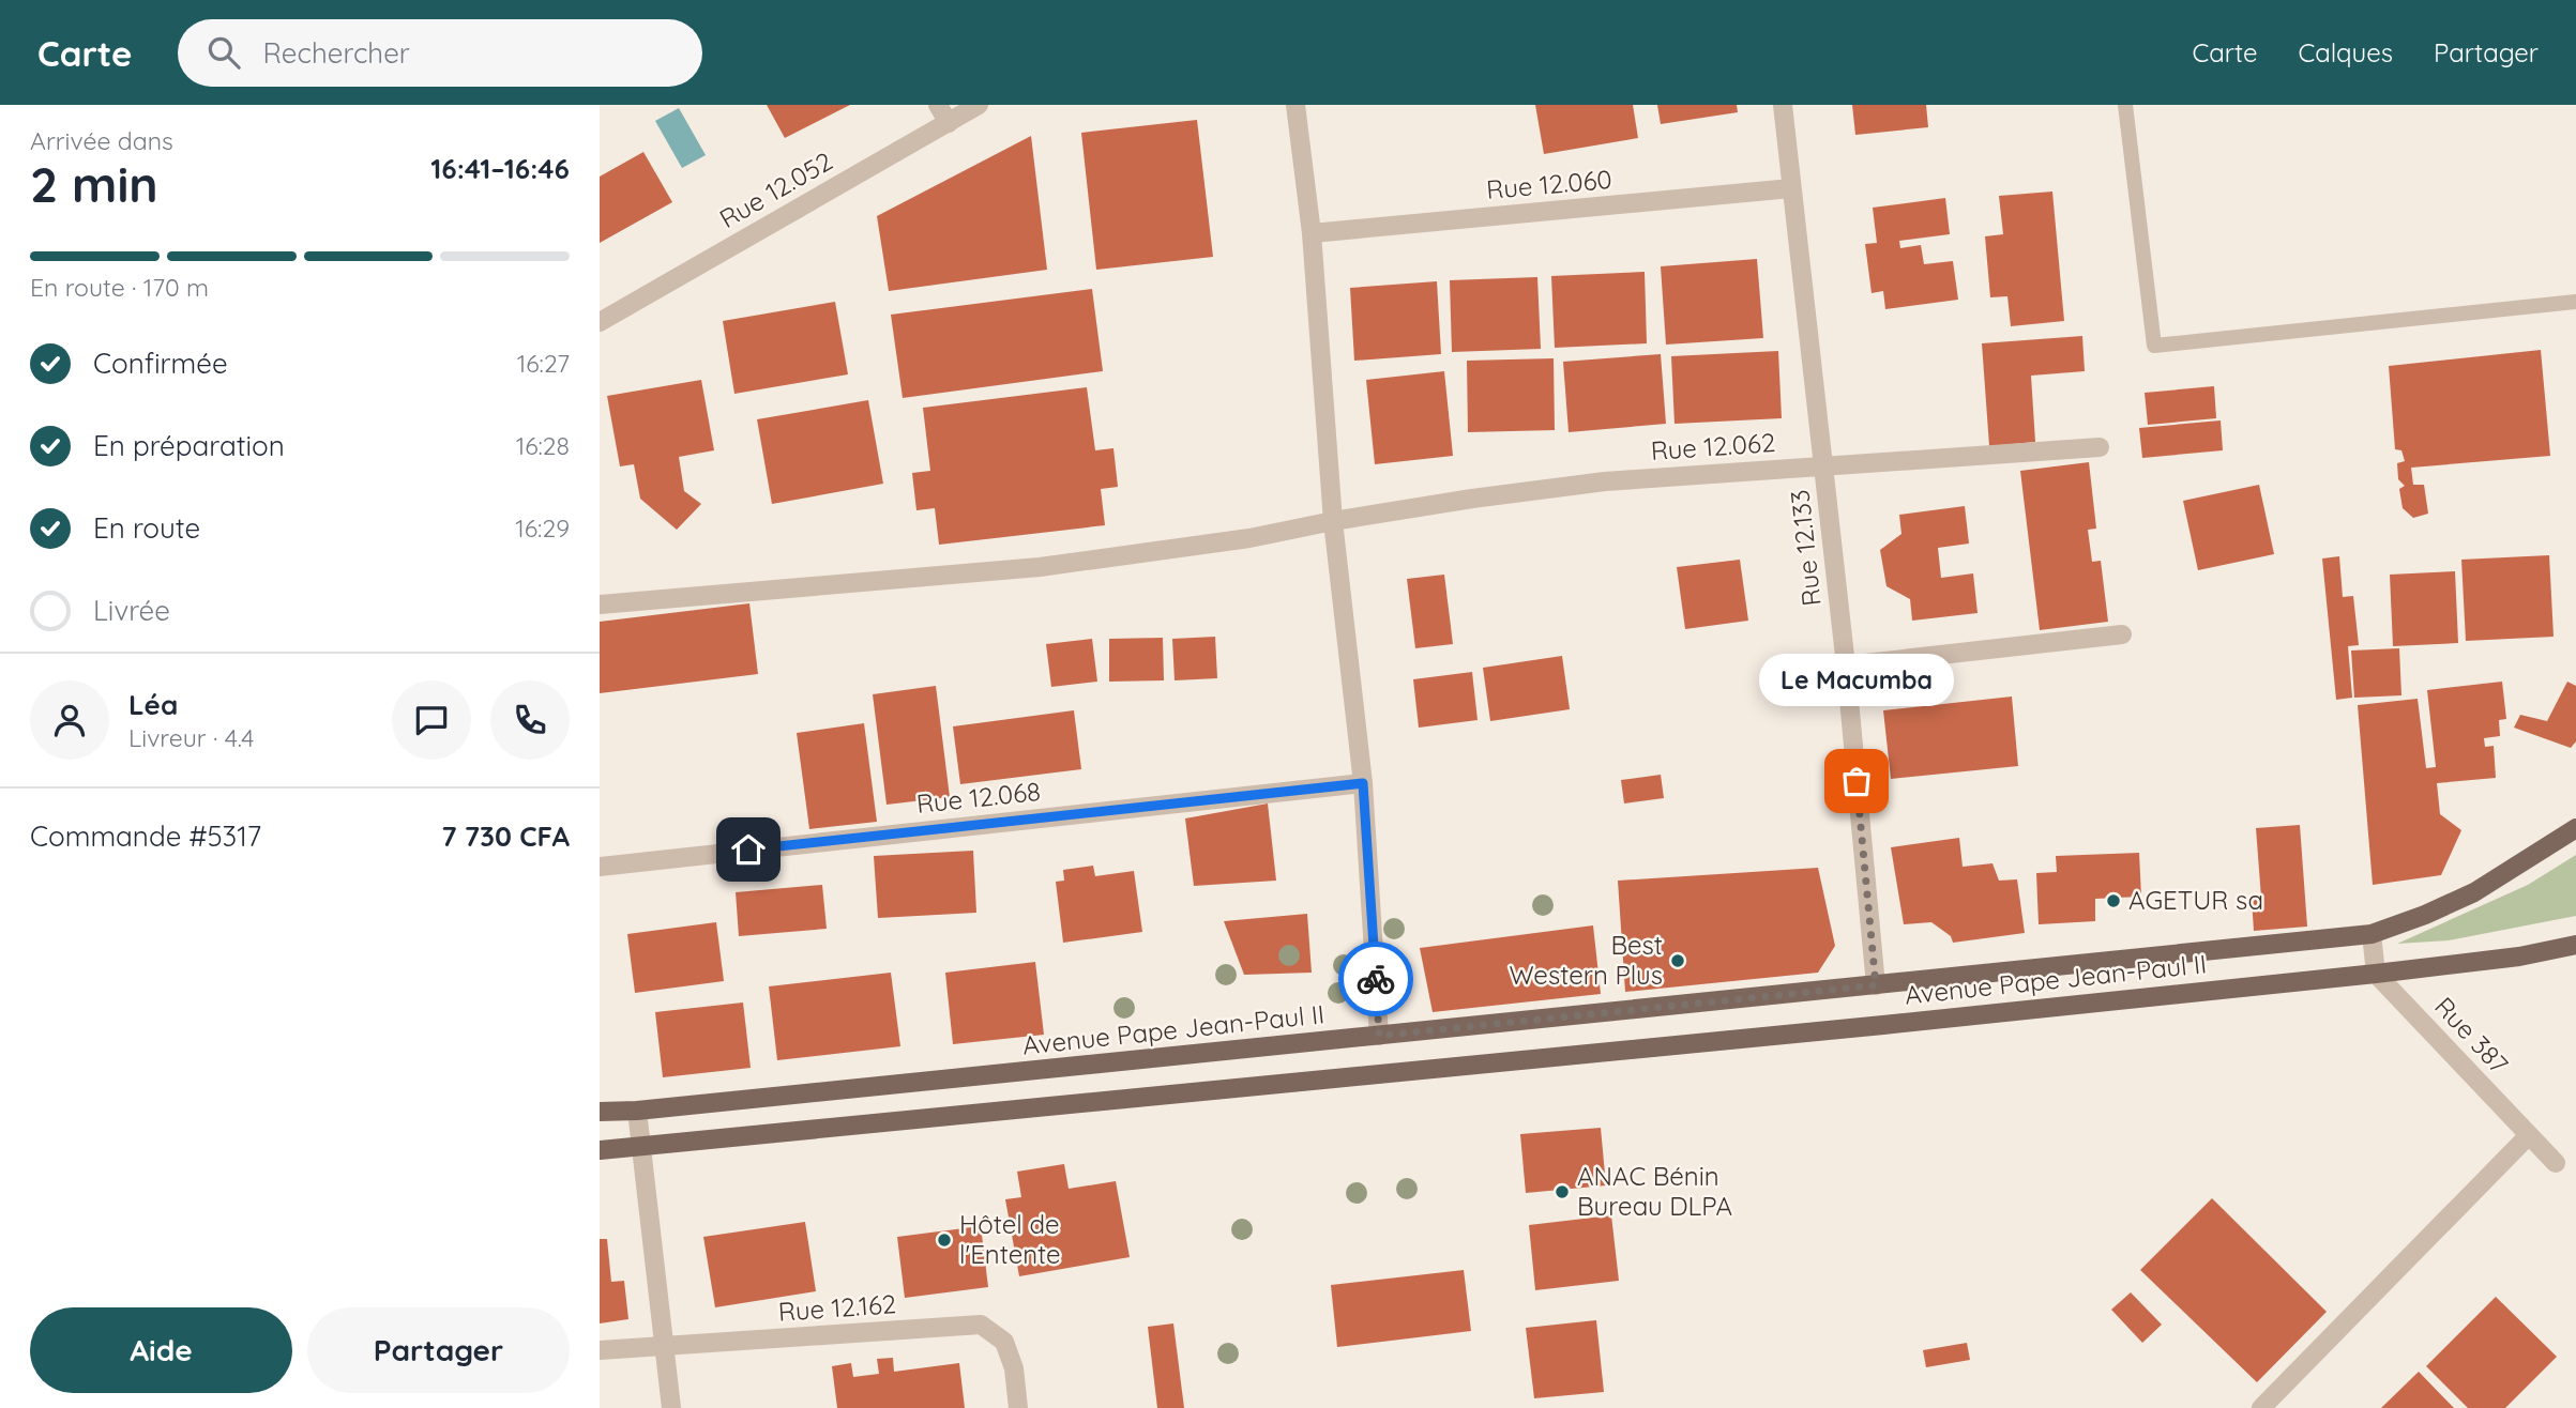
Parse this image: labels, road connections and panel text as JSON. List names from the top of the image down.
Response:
{
  "streets": {
    "main road": ["Avenue Pape Jean-Paul II"],
    "street": [
      "Rue 12.060",
      "Rue 12.052",
      "Rue 12.062",
      "Rue 12.133",
      "Rue 12.068",
      "Rue 387",
      "Rue 12.162"
    ]
  },
  "crossings": [
    ["Rue 12.060", "Rue 12.133"],
    ["Rue 12.062", "Rue 12.133"],
    ["Rue 12.133", "Avenue Pape Jean-Paul II"],
    ["Avenue Pape Jean-Paul II", "Rue 387"]
  ],
  "places": [
    "Le Macumba",
    "AGETUR sa",
    "Best Western Plus",
    "ANAC Bénin Bureau DLPA",
    "Hôtel de l'Entente"
  ],
  "page": {
    "header": "Carte",
    "search": "Rechercher",
    "nav": ["Carte", "Calques", "Partager"],
    "heading": ["2 min", "Arrivée dans", "16:41–16:46"],
    "panel": [
      "Léa",
      "Livreur · 4.4",
      "Commande #5317",
      "7 730 CFA"
    ],
    "bar": "En route · 170 m",
    "list": [
      ["Confirmée", "16:27"],
      ["En préparation", "16:28"],
      ["En route", "16:29"],
      "Livrée"
    ],
    "bubble": "Le Macumba",
    "buttons": ["Aide", "Partager"]
  }
}
